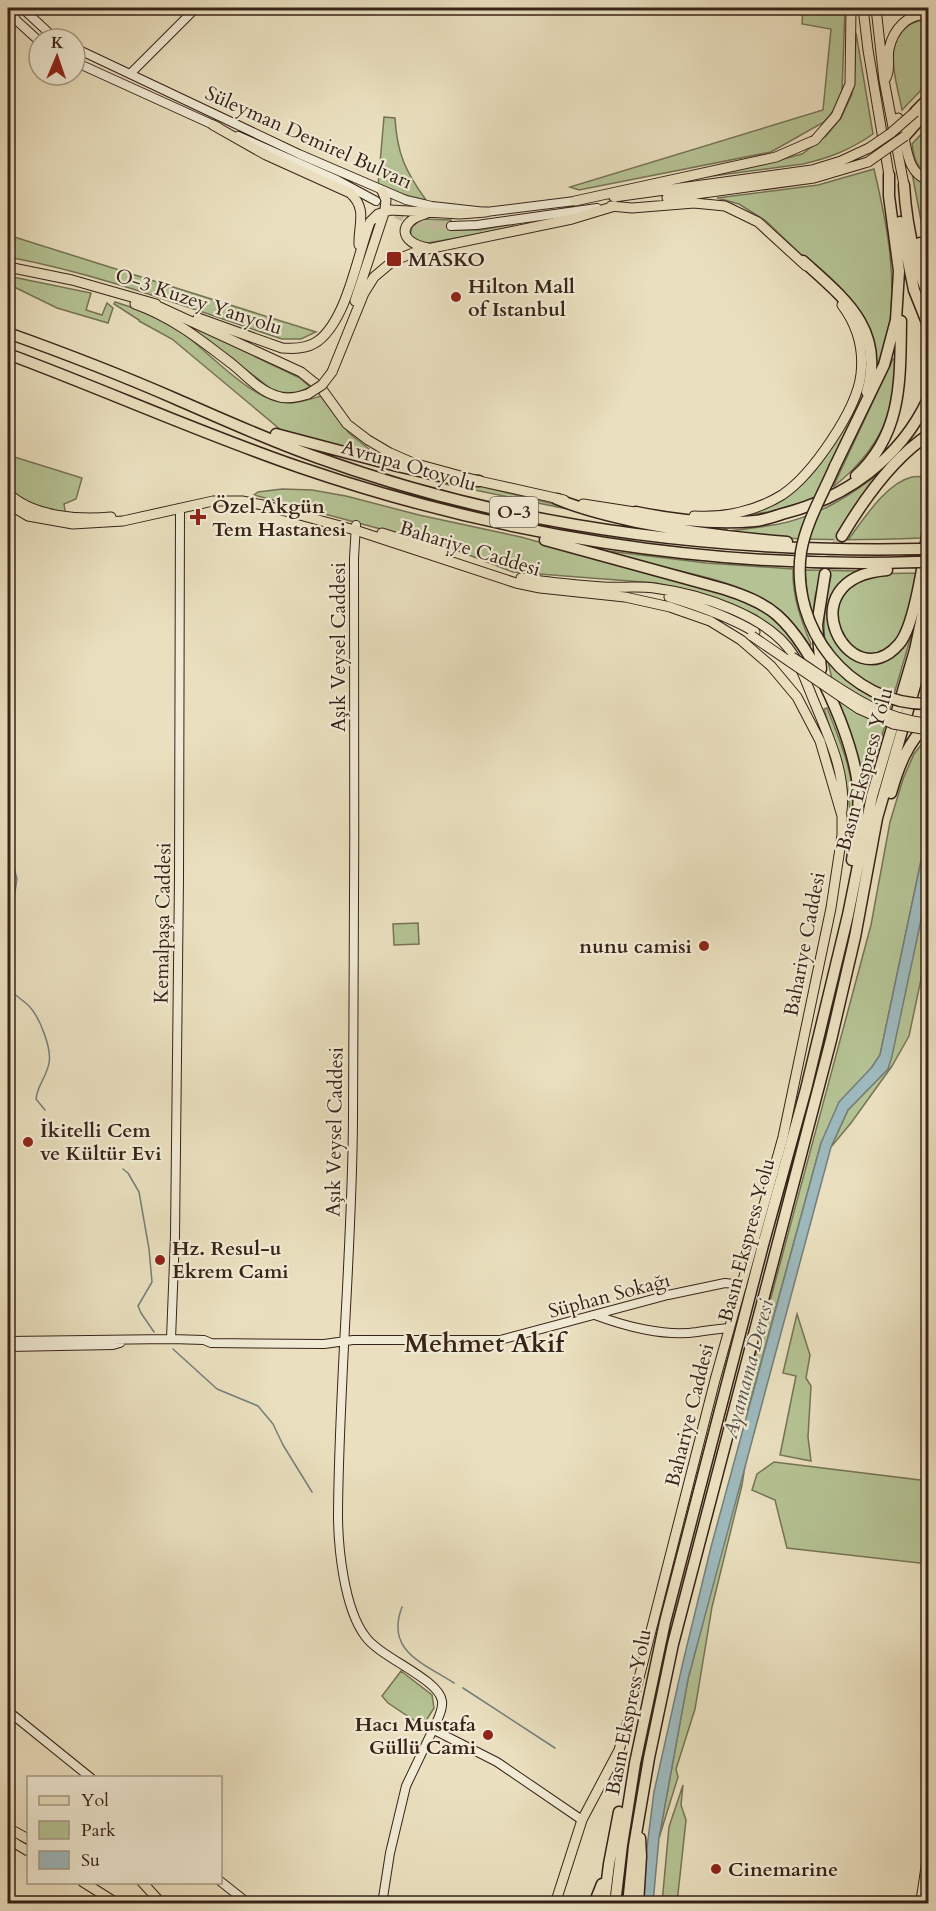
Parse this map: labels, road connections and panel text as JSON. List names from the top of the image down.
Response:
{
  "streets": {
    "highway": ["Avrupa Otoyolu", "O-3", "Basın Ekspress Yolu"],
    "main road": [
      "Süleyman Demirel Bulvarı",
      "O-3 Kuzey Yanyolu",
      "Bahariye Caddesi",
      "Aşık Veysel Caddesi",
      "Kemalpaşa Caddesi",
      "Süphan Sokağı"
    ]
  },
  "crossings": [
    ["Bahariye Caddesi", "Aşık Veysel Caddesi"],
    ["Bahariye Caddesi", "Kemalpaşa Caddesi"],
    ["Bahariye Caddesi", "Süphan Sokağı"],
    ["Aşık Veysel Caddesi", "Süphan Sokağı"],
    ["Kemalpaşa Caddesi", "Süphan Sokağı"]
  ],
  "districts": ["Mehmet Akif"],
  "water": ["Ayamama Deresi"],
  "places": {
    "transit": ["MASKO"],
    "other": [
      "Hilton Mall of Istanbul",
      "nunu camisi",
      "İkitelli Cem ve Kültür Evi",
      "Hz. Resul-u Ekrem Cami",
      "Hacı Mustafa Güllü Cami",
      "Cinemarine"
    ],
    "health": ["Özel Akgün Tem Hastanesi"]
  },
  "legend": ["Yol", "Park", "Su"],
  "north": "top"
}
